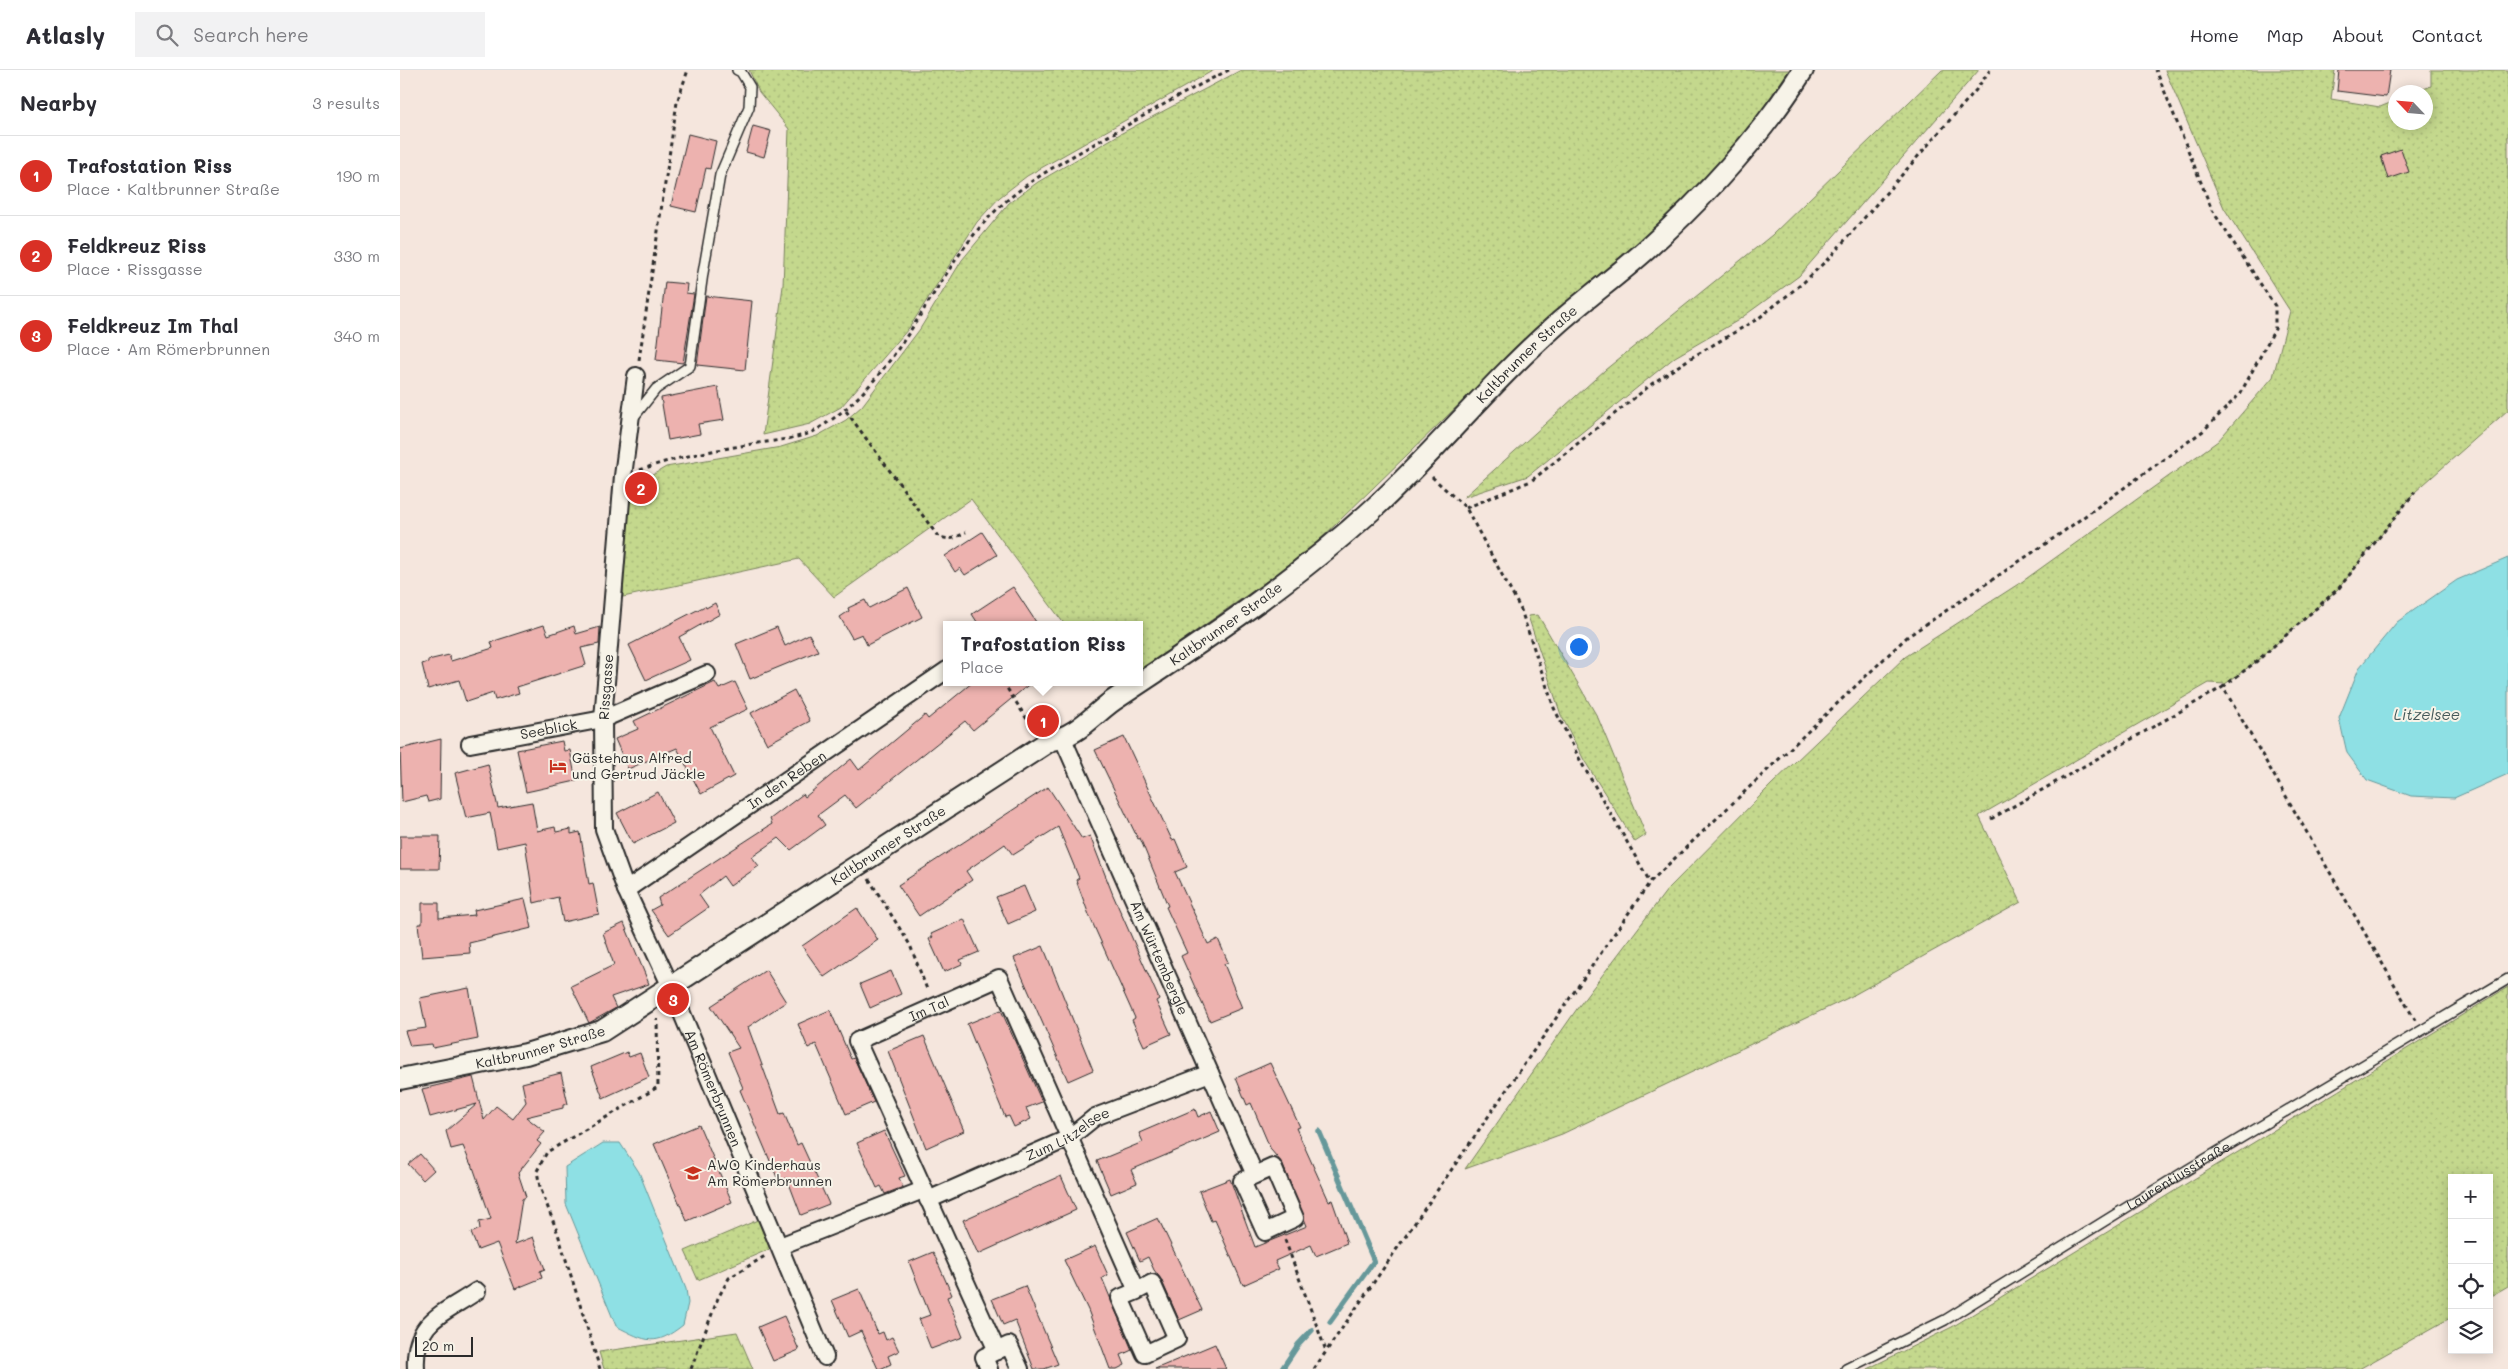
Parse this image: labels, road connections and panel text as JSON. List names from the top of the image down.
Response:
{
  "streets": {
    "street": [
      "Kaltbrunner Straße",
      "Rissgasse",
      "Seeblick",
      "In den Reben",
      "Am Würtembergle",
      "Im Tal",
      "Am Römerbrunnen",
      "Zum Litzelsee"
    ],
    "lane": ["Laurentiusstraße"]
  },
  "crossings": [
    ["Kaltbrunner Straße", "Rissgasse"],
    ["Kaltbrunner Straße", "Am Würtembergle"],
    ["Kaltbrunner Straße", "Am Römerbrunnen"],
    ["Rissgasse", "Seeblick"],
    ["Rissgasse", "In den Reben"],
    ["Rissgasse", "Am Römerbrunnen"],
    ["Am Würtembergle", "Zum Litzelsee"],
    ["Im Tal", "Zum Litzelsee"],
    ["Am Römerbrunnen", "Zum Litzelsee"]
  ],
  "water": ["Litzelsee"],
  "places": {
    "hotel": ["Gästehaus Alfred und Gertrud Jäckle"],
    "school or university": ["AWO Kinderhaus Am Römerbrunnen"]
  },
  "scale_bar": "20 m",
  "north": "top left",
  "page": {
    "header": "Atlasly",
    "search": "Search here",
    "nav": [
      "Home",
      "Map",
      "About",
      "Contact"
    ],
    "heading": ["Nearby", "3 results"],
    "list": [
      {
        "mark": "1",
        "name": "Trafostation Riss",
        "note": "Place · Kaltbrunner Straße",
        "value": "190 m"
      },
      {
        "mark": "2",
        "name": "Feldkreuz Riss",
        "note": "Place · Rissgasse",
        "value": "330 m"
      },
      {
        "mark": "3",
        "name": "Feldkreuz Im Thal",
        "note": "Place · Am Römerbrunnen",
        "value": "340 m"
      }
    ],
    "pins": ["2", "1", "3"],
    "popup": ["Trafostation Riss", "Place"],
    "map_buttons": ["+", "−"],
    "scale": "20 m"
  }
}
